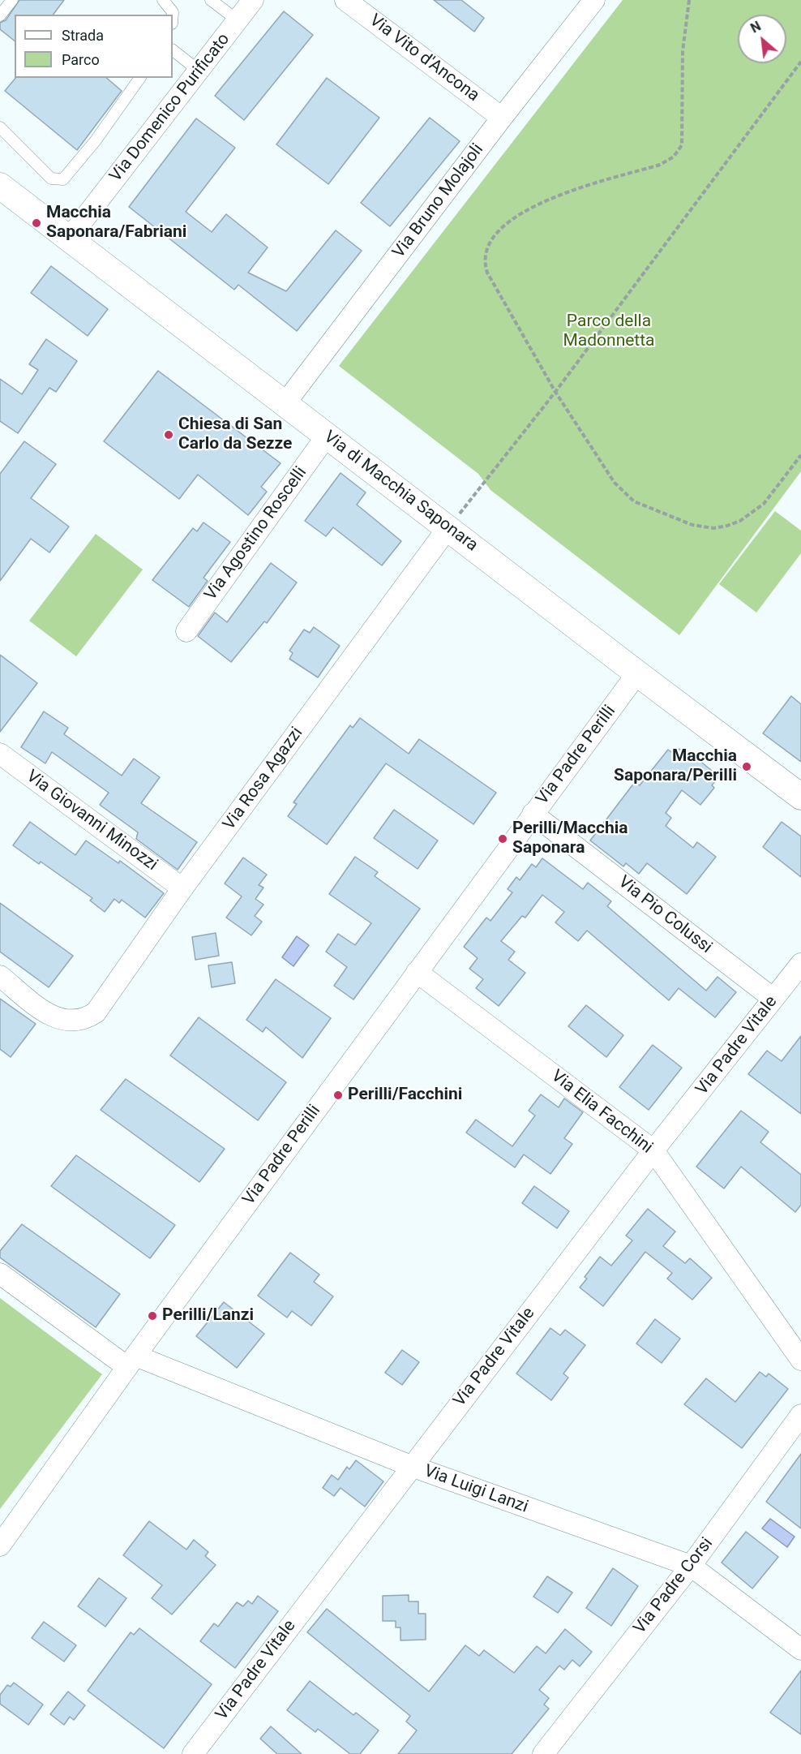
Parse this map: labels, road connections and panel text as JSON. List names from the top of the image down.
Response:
{
  "streets": {
    "street": [
      "Via Vito d'Ancona",
      "Via Domenico Purificato",
      "Via Bruno Molajoli",
      "Via di Macchia Saponara",
      "Via Agostino Roscelli",
      "Via Padre Perilli",
      "Via Rosa Agazzi",
      "Via Giovanni Minozzi",
      "Via Pio Colussi",
      "Via Padre Vitale",
      "Via Elia Facchini",
      "Via Luigi Lanzi",
      "Via Padre Corsi"
    ]
  },
  "crossings": [
    ["Via Vito d'Ancona", "Via Bruno Molajoli"],
    ["Via Domenico Purificato", "Via di Macchia Saponara"],
    ["Via Bruno Molajoli", "Via di Macchia Saponara"],
    ["Via di Macchia Saponara", "Via Agostino Roscelli"],
    ["Via di Macchia Saponara", "Via Padre Perilli"],
    ["Via di Macchia Saponara", "Via Rosa Agazzi"],
    ["Via Padre Perilli", "Via Pio Colussi"],
    ["Via Padre Perilli", "Via Elia Facchini"],
    ["Via Padre Perilli", "Via Luigi Lanzi"],
    ["Via Rosa Agazzi", "Via Giovanni Minozzi"],
    ["Via Pio Colussi", "Via Padre Vitale"],
    ["Via Padre Vitale", "Via Elia Facchini"],
    ["Via Padre Vitale", "Via Luigi Lanzi"],
    ["Via Luigi Lanzi", "Via Padre Corsi"]
  ],
  "parks": ["Parco della Madonnetta"],
  "places": [
    "Macchia Saponara/Fabriani",
    "Chiesa di San Carlo da Sezze",
    "Macchia Saponara/Perilli",
    "Perilli/Macchia Saponara",
    "Perilli/Facchini",
    "Perilli/Lanzi"
  ],
  "legend": ["Strada", "Parco"],
  "north": "top left"
}
